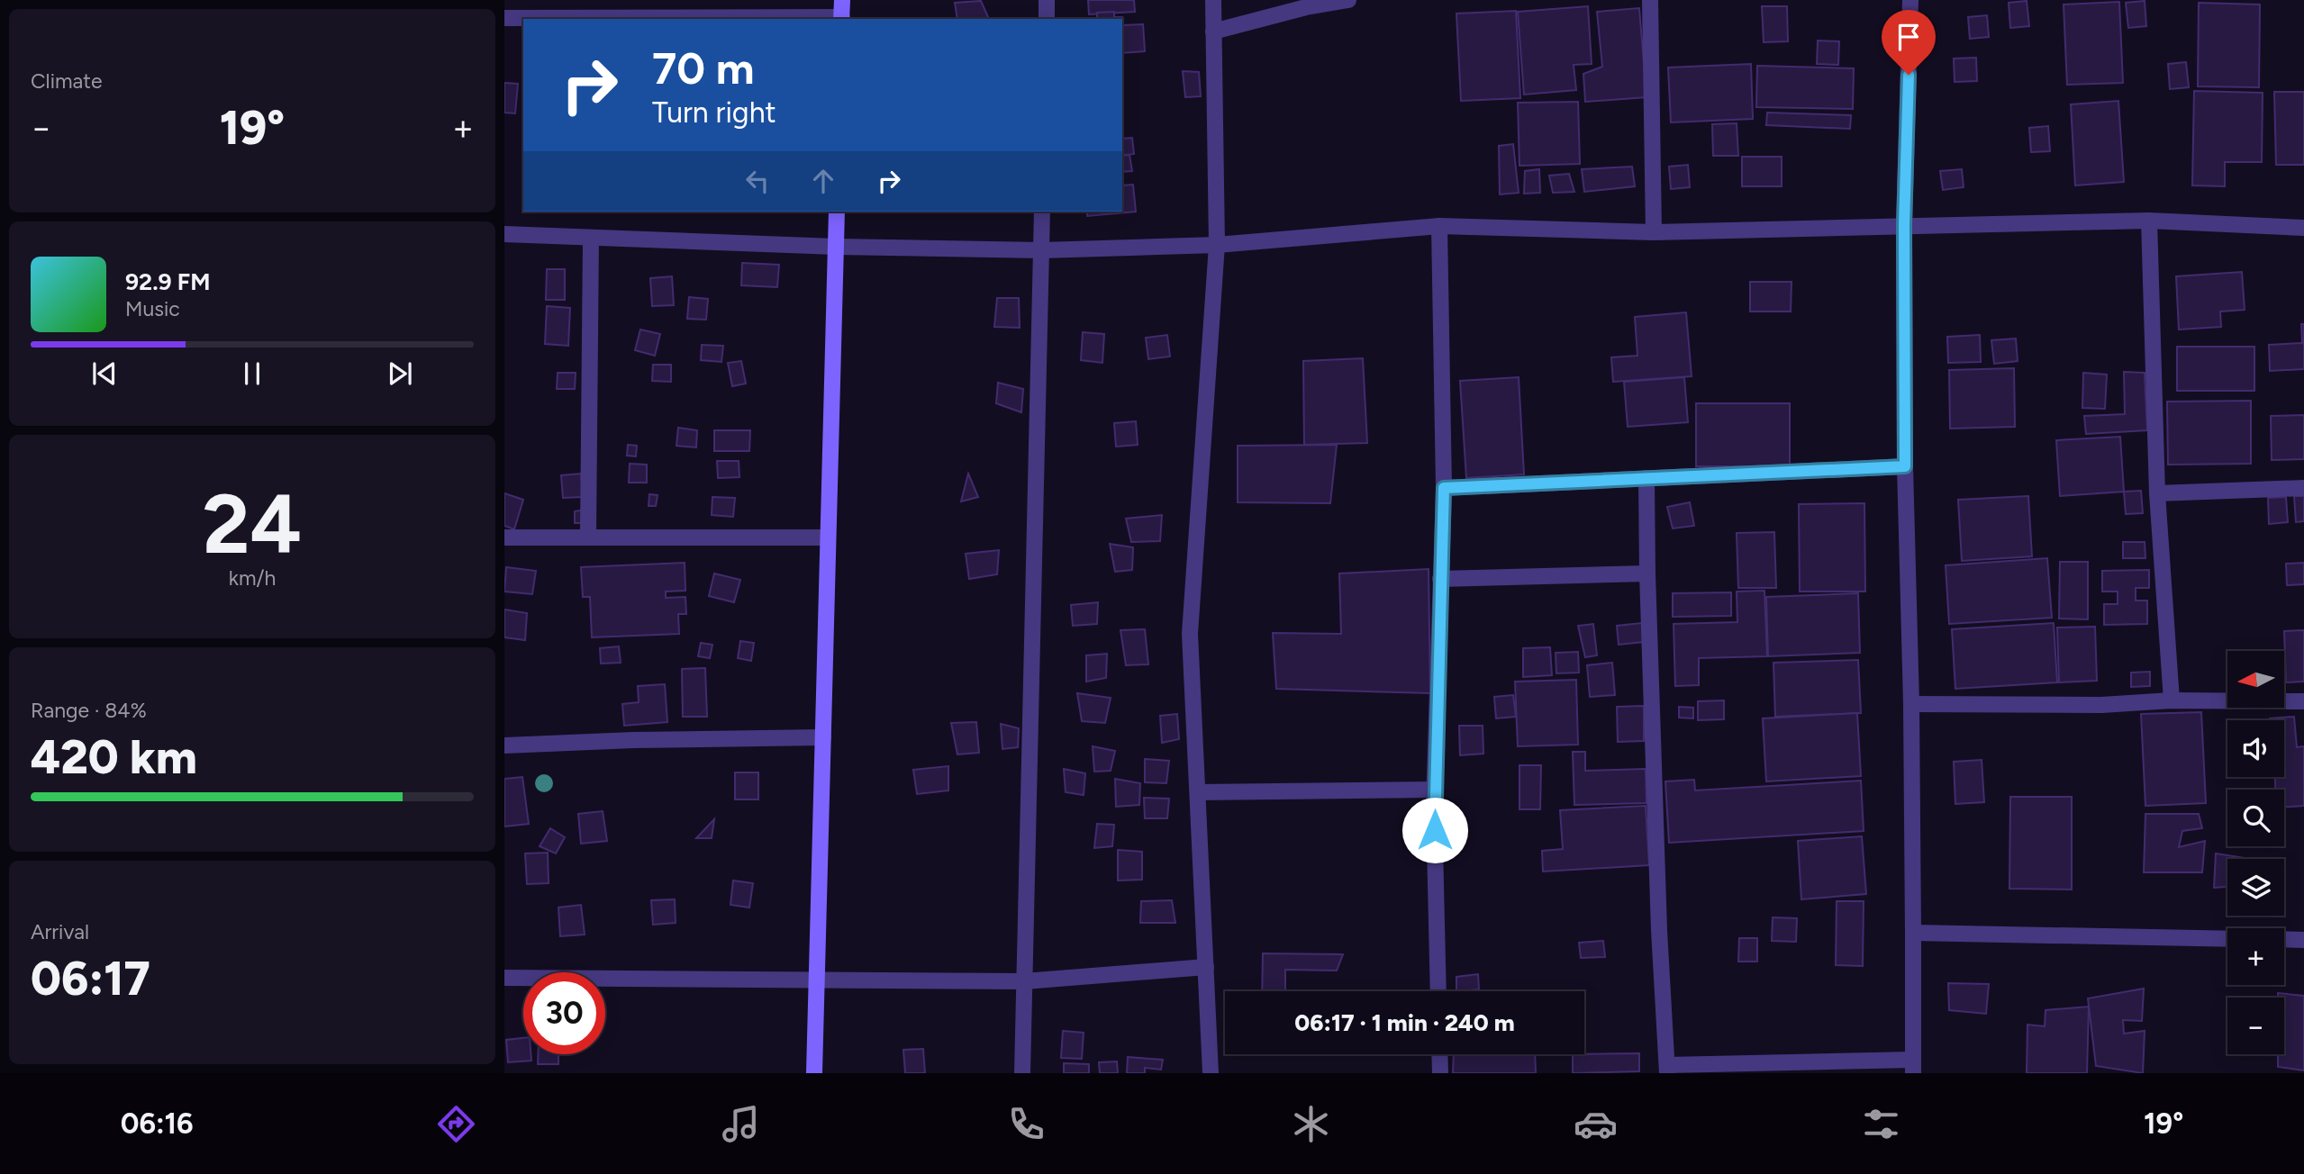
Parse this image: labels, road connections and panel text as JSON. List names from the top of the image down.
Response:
{
  "north": "left",
  "page": {
    "tile": [
      "Climate",
      ["24", "km/h"],
      ["Range · 84%", "420 km"],
      ["Arrival", "06:17"]
    ],
    "turn": ["70 m", "Turn right"],
    "heat": ["−", "19°", "+"],
    "song": ["92.9 FM", "Music"],
    "map_buttons": ["+", "−"],
    "limit": "30",
    "trip": "06:17 · 1 min · 240 m",
    "tabs": ["06:16", "19°"]
  }
}
